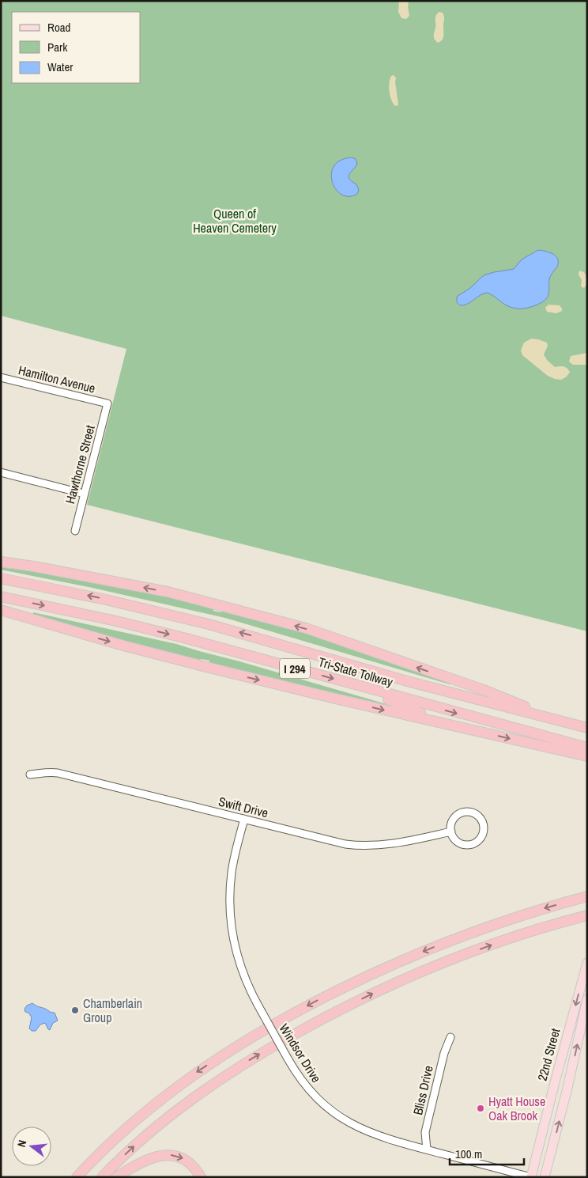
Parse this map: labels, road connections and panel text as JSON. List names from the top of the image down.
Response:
{
  "streets": {
    "highway": ["I 294", "Tri-State Tollway"],
    "main road": ["22nd Street"],
    "street": [
      "Hamilton Avenue",
      "Hawthorne Street",
      "Swift Drive",
      "Windsor Drive",
      "Bliss Drive"
    ]
  },
  "crossings": [
    ["Hamilton Avenue", "Hawthorne Street"],
    ["Swift Drive", "Windsor Drive"],
    ["Windsor Drive", "22nd Street"],
    ["Windsor Drive", "Bliss Drive"]
  ],
  "parks": ["Queen of Heaven Cemetery"],
  "places": ["Chamberlain Group", "Hyatt House Oak Brook"],
  "legend": ["Road", "Park", "Water"],
  "scale_bar": "100 m",
  "north": "left"
}
